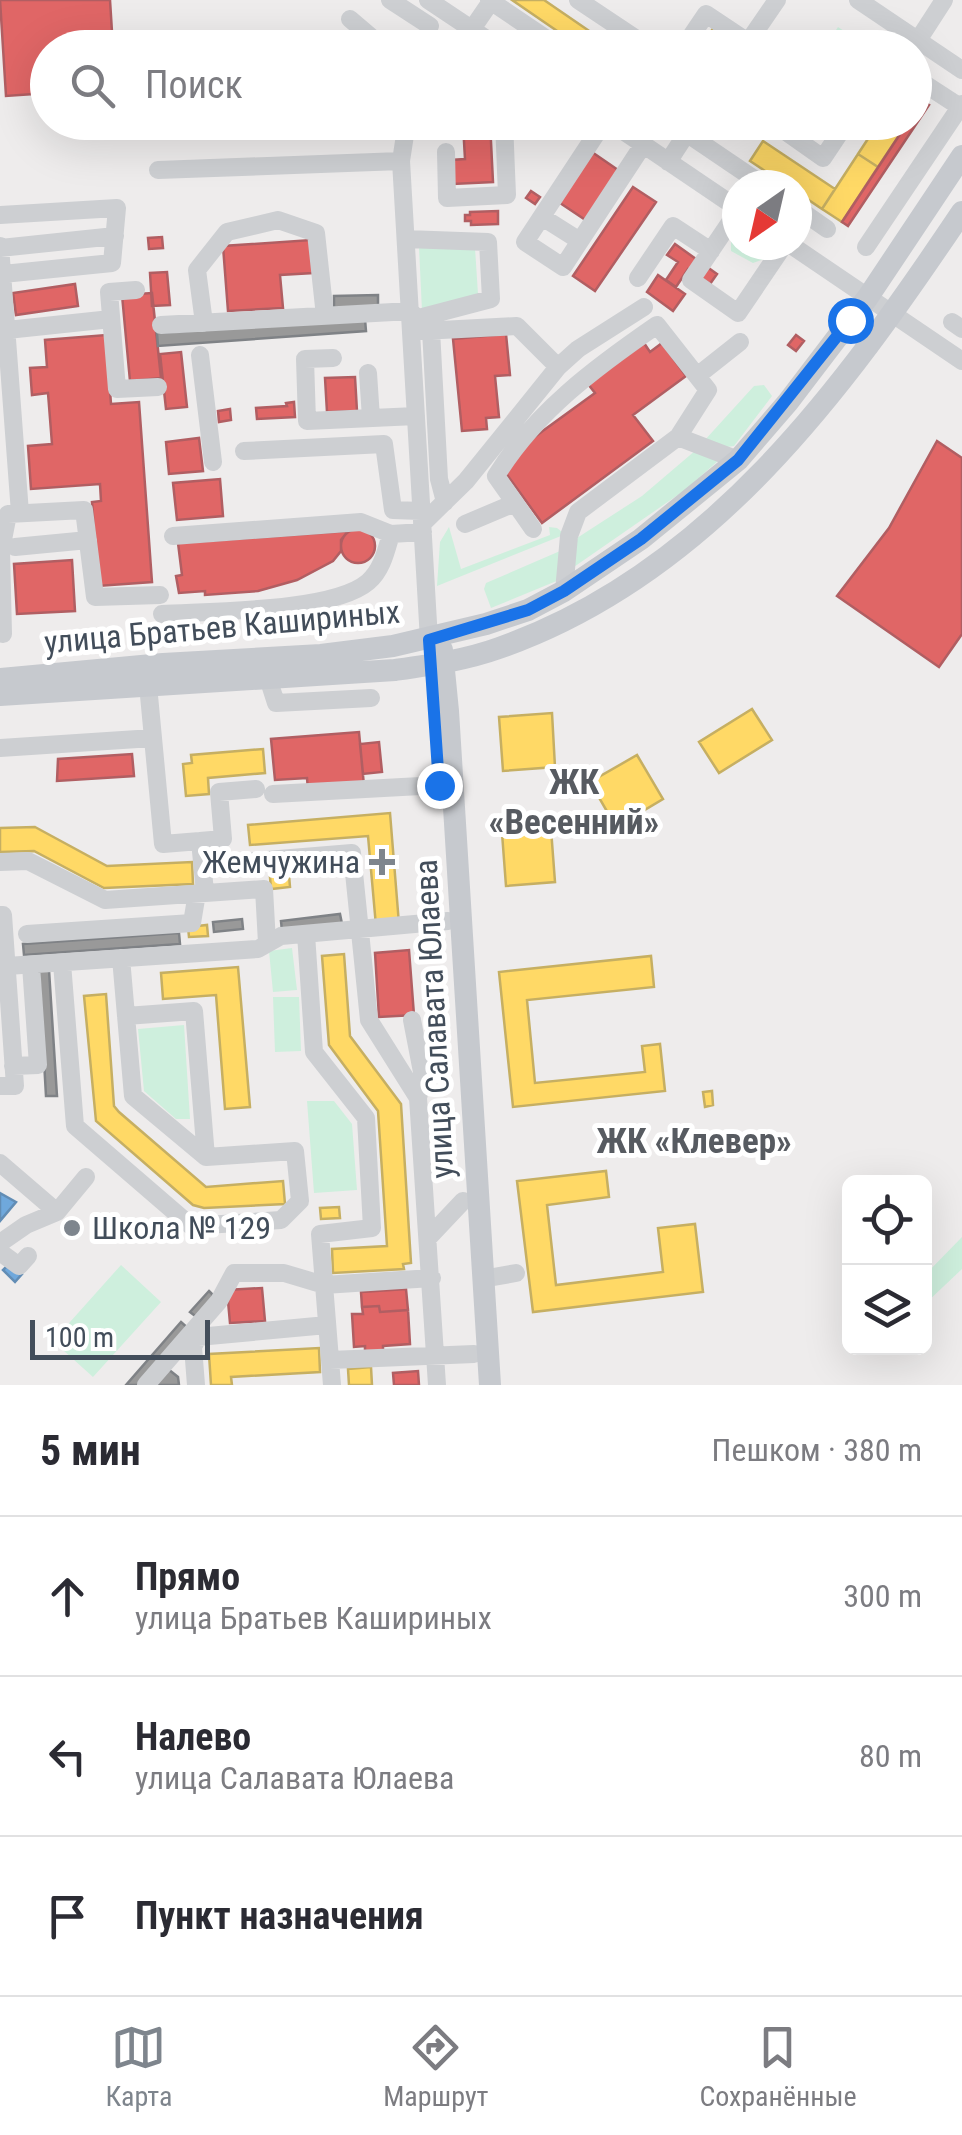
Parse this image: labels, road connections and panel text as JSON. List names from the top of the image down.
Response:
{
  "streets": {
    "main road": ["улица Братьев Кашириных", "улица Салавата Юлаева"]
  },
  "crossings": [
    ["улица Братьев Кашириных", "улица Салавата Юлаева"]
  ],
  "districts": ["ЖК «Весенний»", "ЖК «Клевер»"],
  "places": {
    "health": ["Жемчужина"],
    "other": ["Школа № 129"]
  },
  "scale_bar": "100 m",
  "north": "bottom left",
  "page": {
    "search": "Поиск",
    "scale": "100 m",
    "heading": ["5 мин", "Пешком · 380 m"],
    "list": [
      ["Прямо", "улица Братьев Кашириных", "300 m"],
      ["Налево", "улица Салавата Юлаева", "80 m"],
      "Пункт назначения"
    ],
    "nav": ["Карта", "Маршрут", "Сохранённые"]
  }
}
